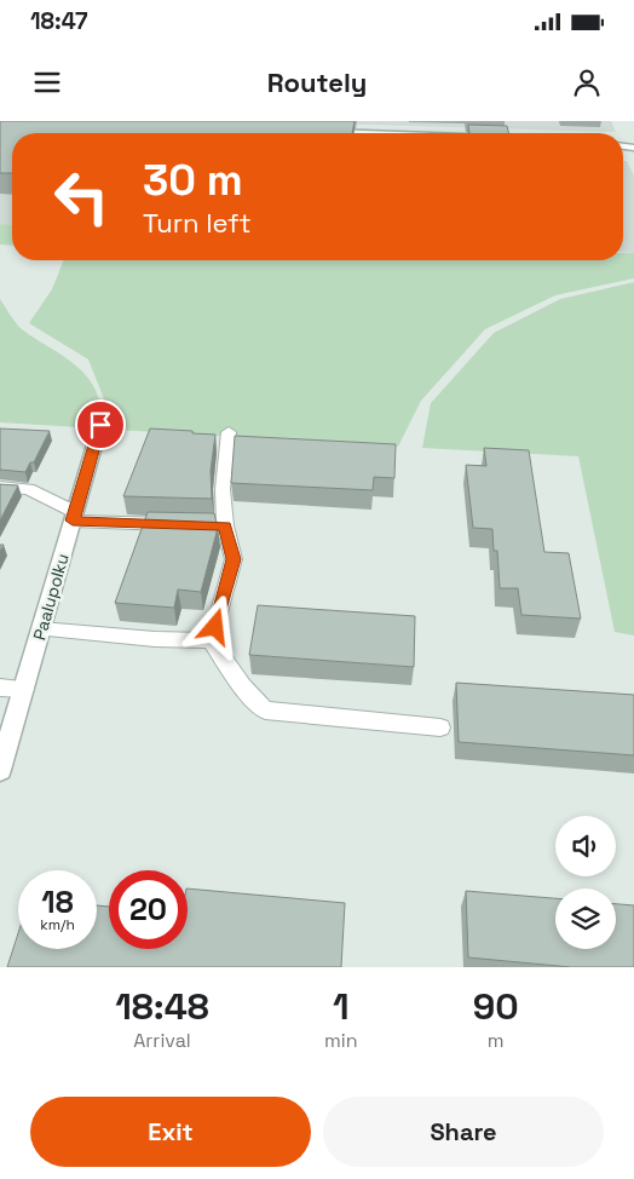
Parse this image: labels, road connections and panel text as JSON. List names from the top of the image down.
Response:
{
  "streets": {
    "street": ["Paalupolku"]
  },
  "page": {
    "status": "18:47",
    "header": "Routely",
    "turn": ["30 m", "Turn left"],
    "speed": "18 km/h",
    "limit": "20",
    "eta": [
      "18:48",
      "Arrival",
      "1",
      "min",
      "90",
      "m"
    ],
    "buttons": ["Exit", "Share"]
  }
}
